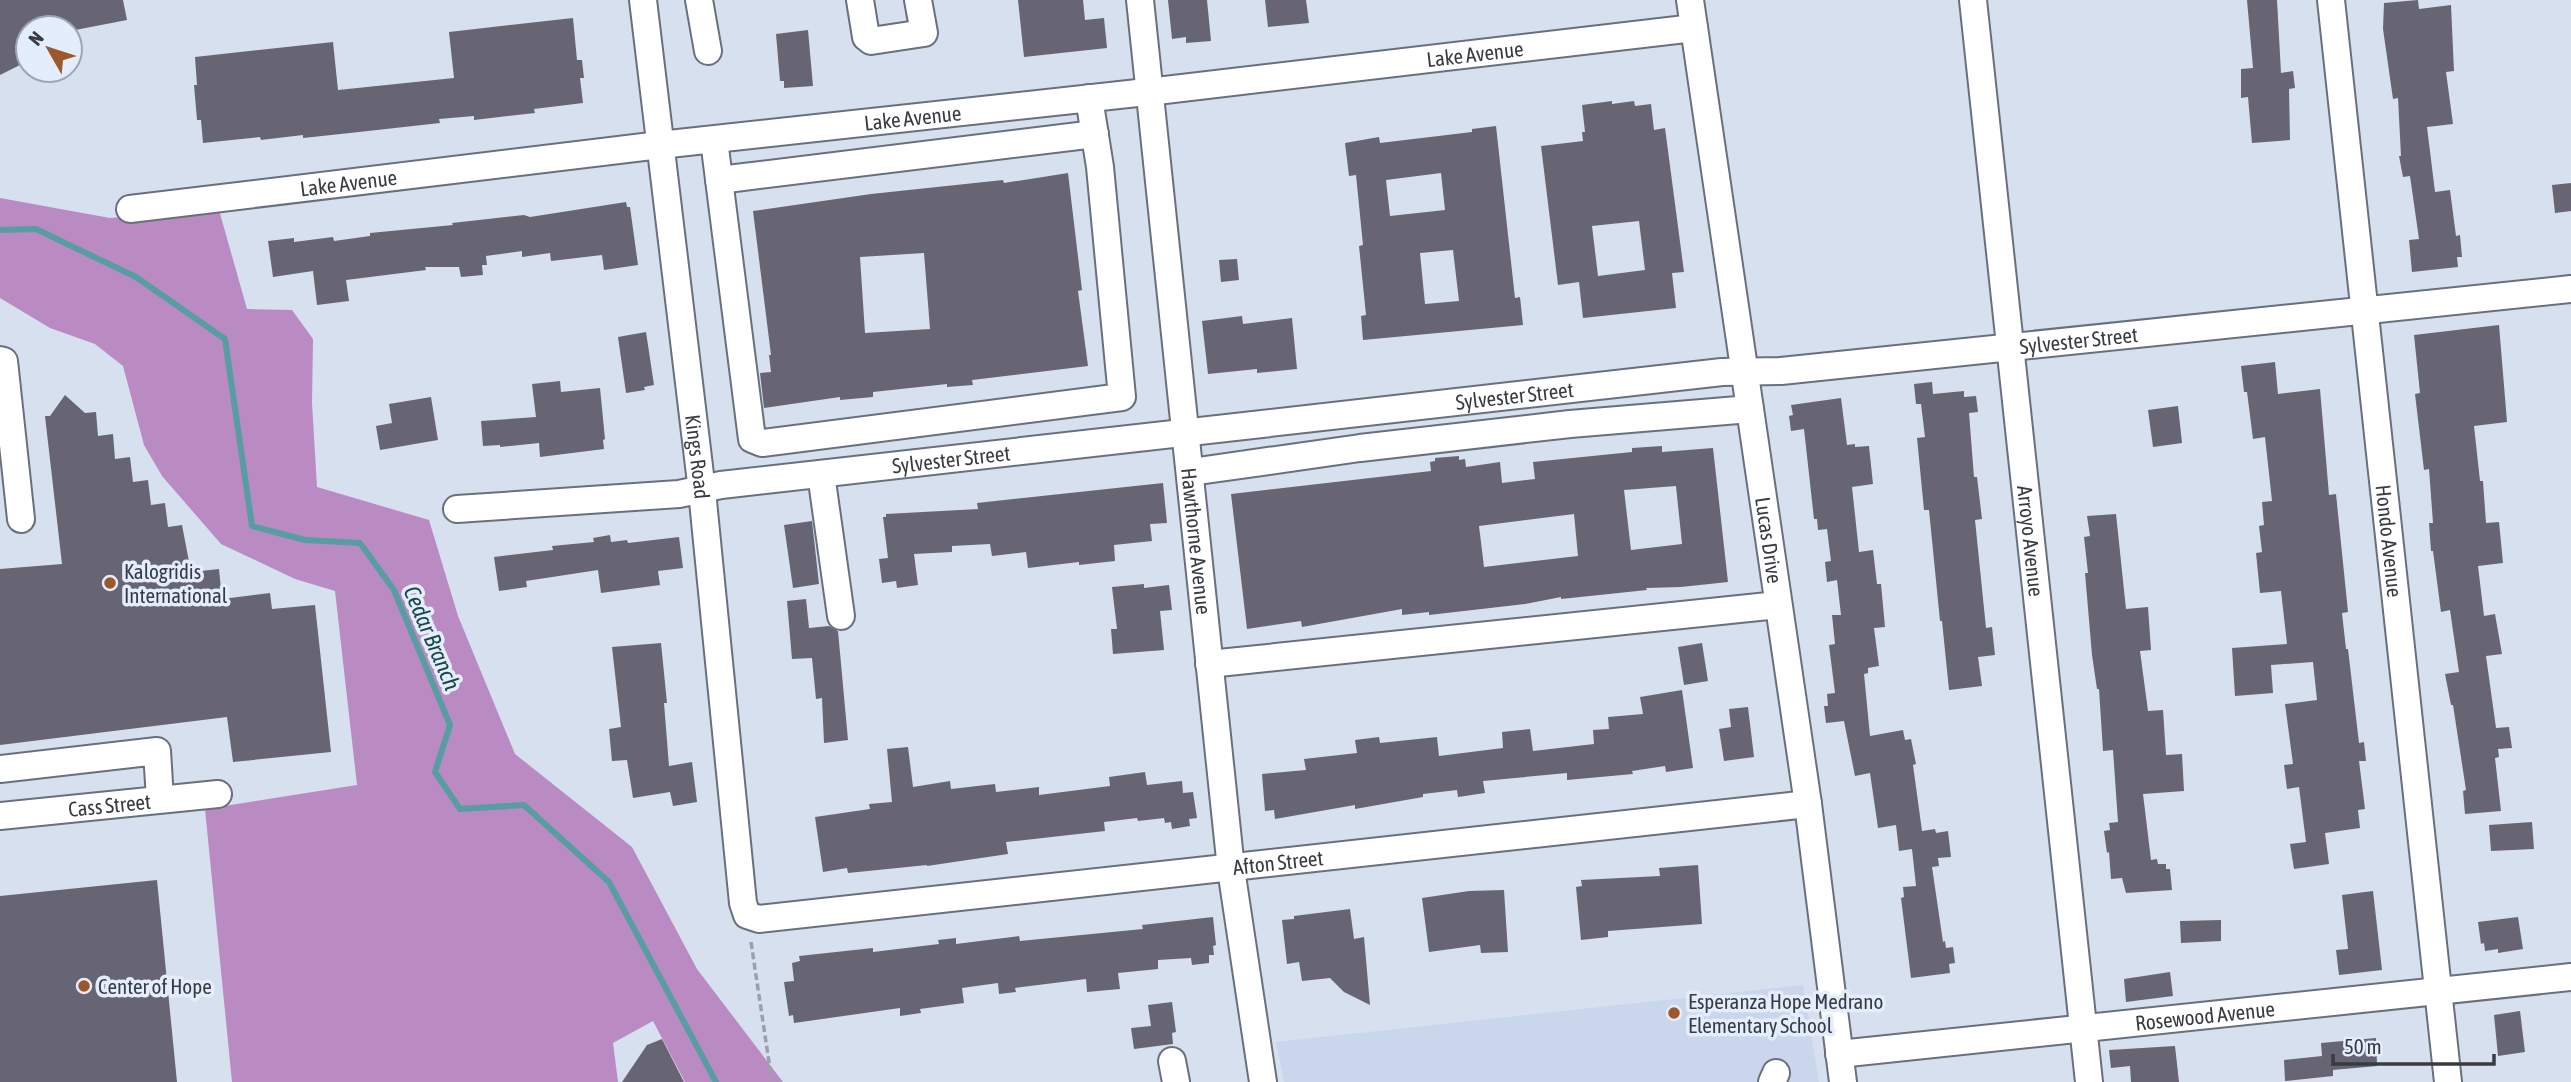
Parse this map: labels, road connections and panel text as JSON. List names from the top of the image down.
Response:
{
  "streets": {
    "street": [
      "Lake Avenue",
      "Sylvester Street",
      "Kings Road",
      "Lucas Drive",
      "Arroyo Avenue",
      "Hondo Avenue",
      "Hawthorne Avenue",
      "Cass Street",
      "Afton Street",
      "Rosewood Avenue"
    ]
  },
  "crossings": [
    ["Lake Avenue", "Kings Road"],
    ["Lake Avenue", "Lucas Drive"],
    ["Lake Avenue", "Hawthorne Avenue"],
    ["Sylvester Street", "Kings Road"],
    ["Sylvester Street", "Lucas Drive"],
    ["Sylvester Street", "Arroyo Avenue"],
    ["Sylvester Street", "Hondo Avenue"],
    ["Sylvester Street", "Hawthorne Avenue"],
    ["Kings Road", "Afton Street"],
    ["Lucas Drive", "Afton Street"],
    ["Lucas Drive", "Rosewood Avenue"],
    ["Arroyo Avenue", "Rosewood Avenue"],
    ["Hondo Avenue", "Rosewood Avenue"],
    ["Hawthorne Avenue", "Afton Street"]
  ],
  "water": ["Cedar Branch"],
  "places": ["Kalogridis International", "Center of Hope", "Esperanza Hope Medrano Elementary School"],
  "scale_bar": "50 m",
  "north": "top left"
}
